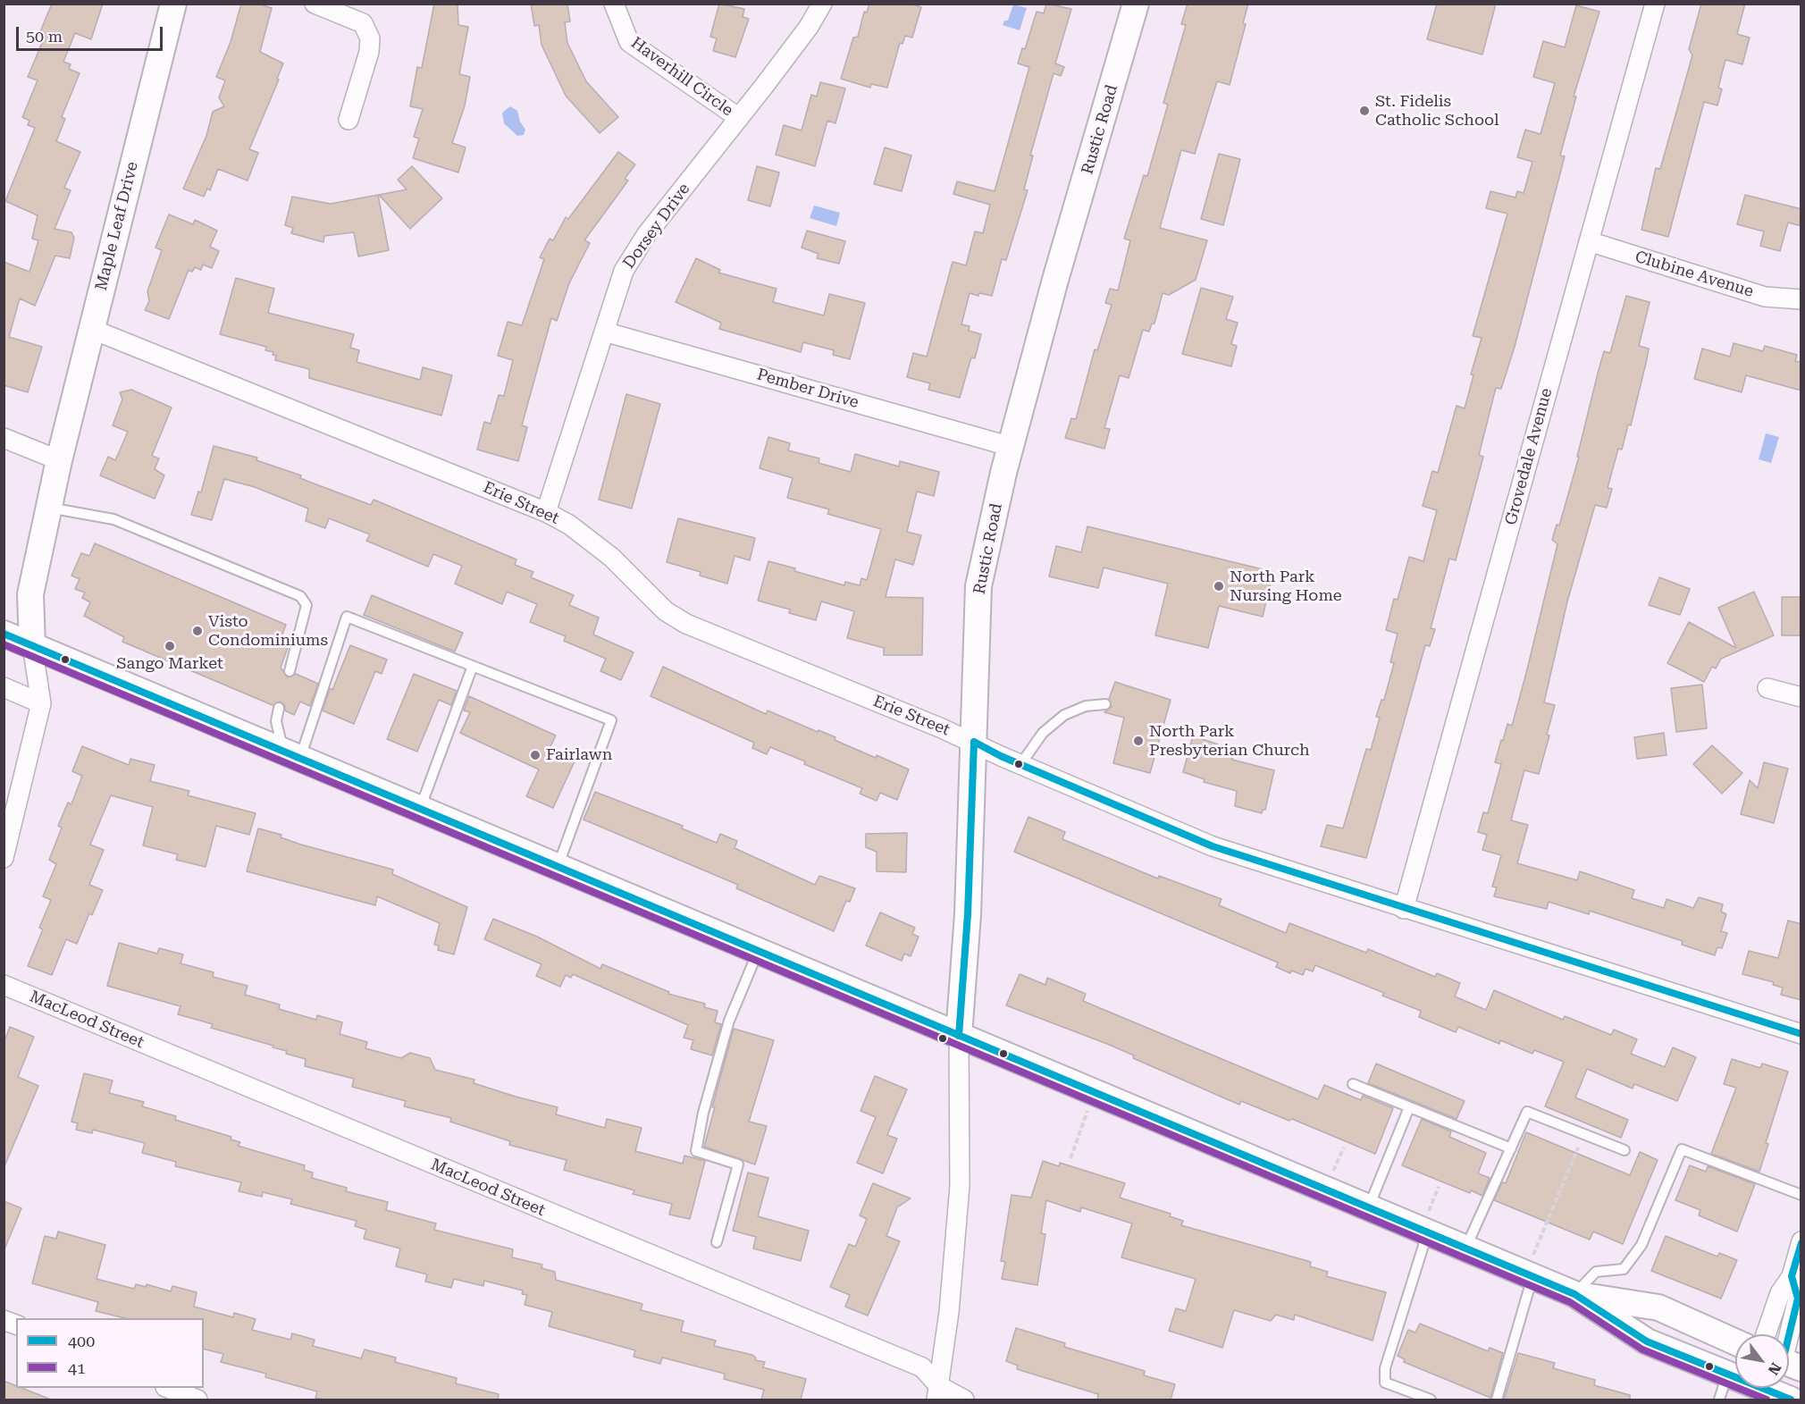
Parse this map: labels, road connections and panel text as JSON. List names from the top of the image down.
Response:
{
  "streets": {
    "main road": ["Rustic Road", "Maple Leaf Drive"],
    "street": [
      "Haverhill Circle",
      "Dorsey Drive",
      "Clubine Avenue",
      "Pember Drive",
      "Grovedale Avenue",
      "Erie Street",
      "MacLeod Street"
    ]
  },
  "crossings": [
    ["Haverhill Circle", "Dorsey Drive"],
    ["Rustic Road", "Pember Drive"],
    ["Rustic Road", "Erie Street"],
    ["Rustic Road", "MacLeod Street"],
    ["Maple Leaf Drive", "Erie Street"],
    ["Dorsey Drive", "Pember Drive"],
    ["Dorsey Drive", "Erie Street"],
    ["Clubine Avenue", "Grovedale Avenue"],
    ["Grovedale Avenue", "Erie Street"]
  ],
  "places": [
    "St. Fidelis Catholic School",
    "North Park Nursing Home",
    "Visto Condominiums",
    "Sango Market",
    "North Park Presbyterian Church",
    "Fairlawn"
  ],
  "lines": ["transit line 400", "transit line 41"],
  "legend": ["400", "41"],
  "scale_bar": "50 m",
  "north": "bottom right"
}
